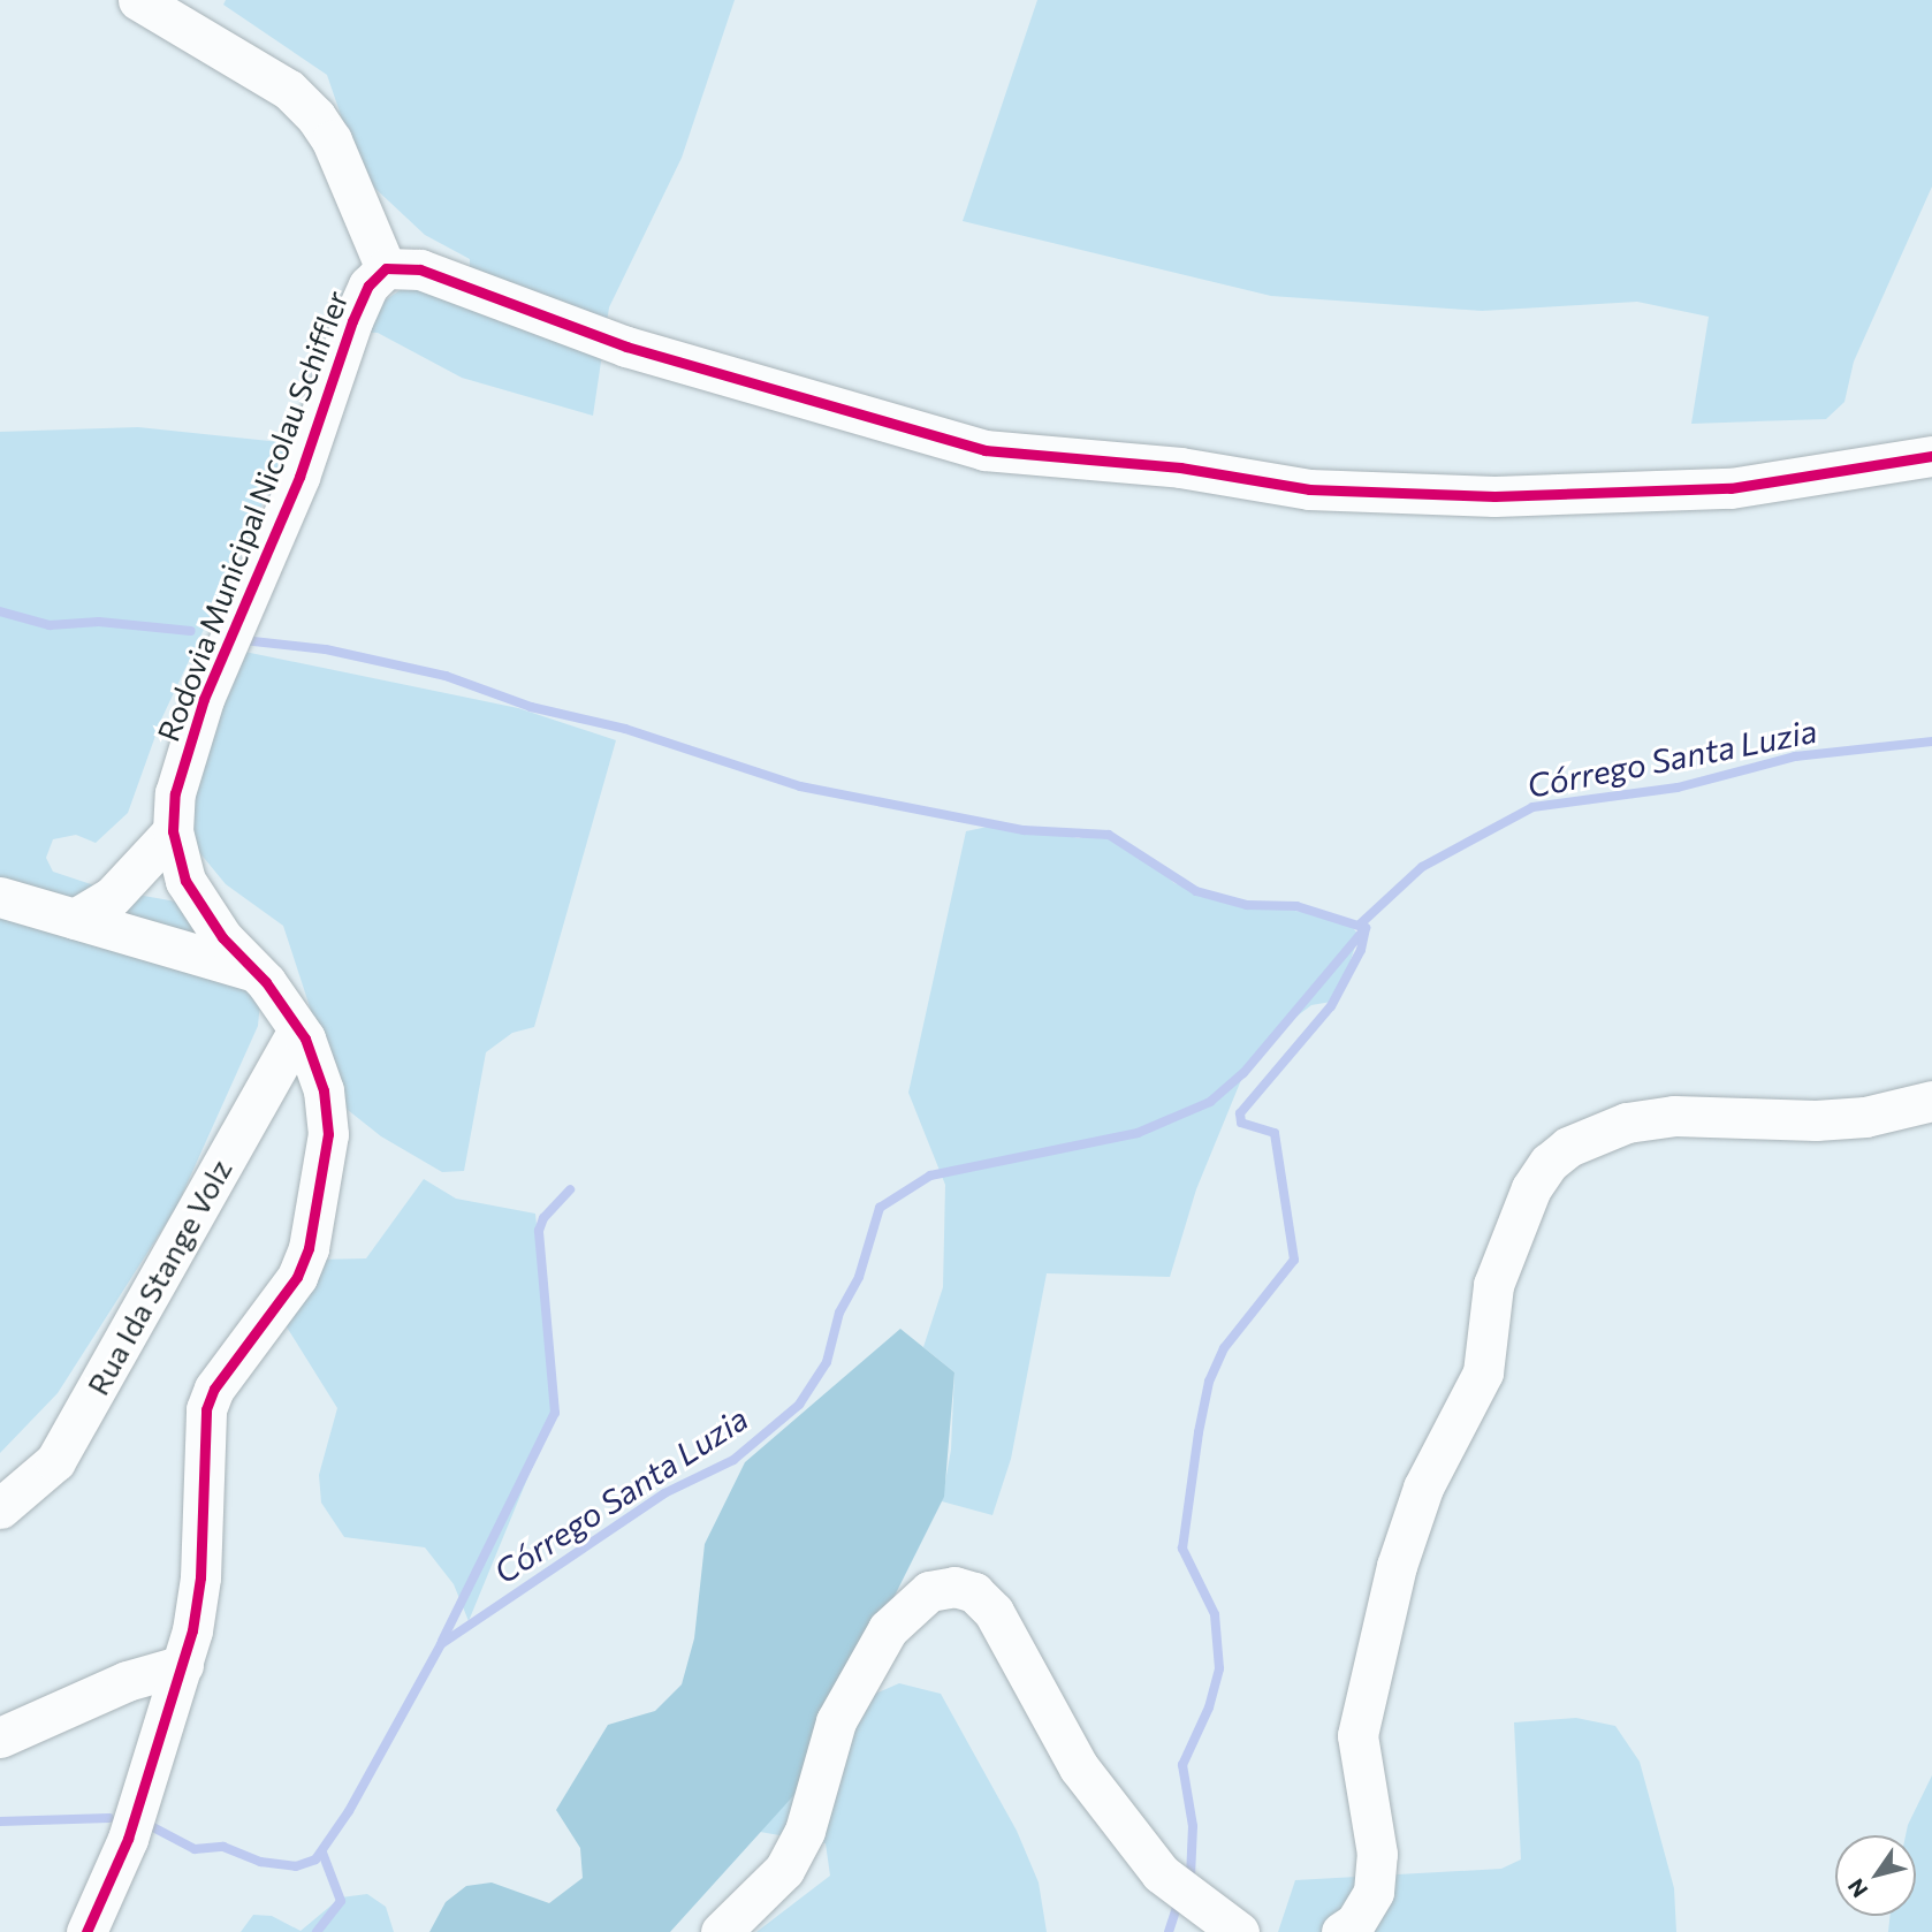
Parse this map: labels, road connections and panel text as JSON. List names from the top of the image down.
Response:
{
  "streets": {
    "street": ["Rodovia Municipal Nicolau Schiffler", "Rua Ida Stange Volz"]
  },
  "crossings": [
    ["Rodovia Municipal Nicolau Schiffler", "Rua Ida Stange Volz"]
  ],
  "water": ["Córrego Santa Luzia"],
  "north": "bottom left"
}
